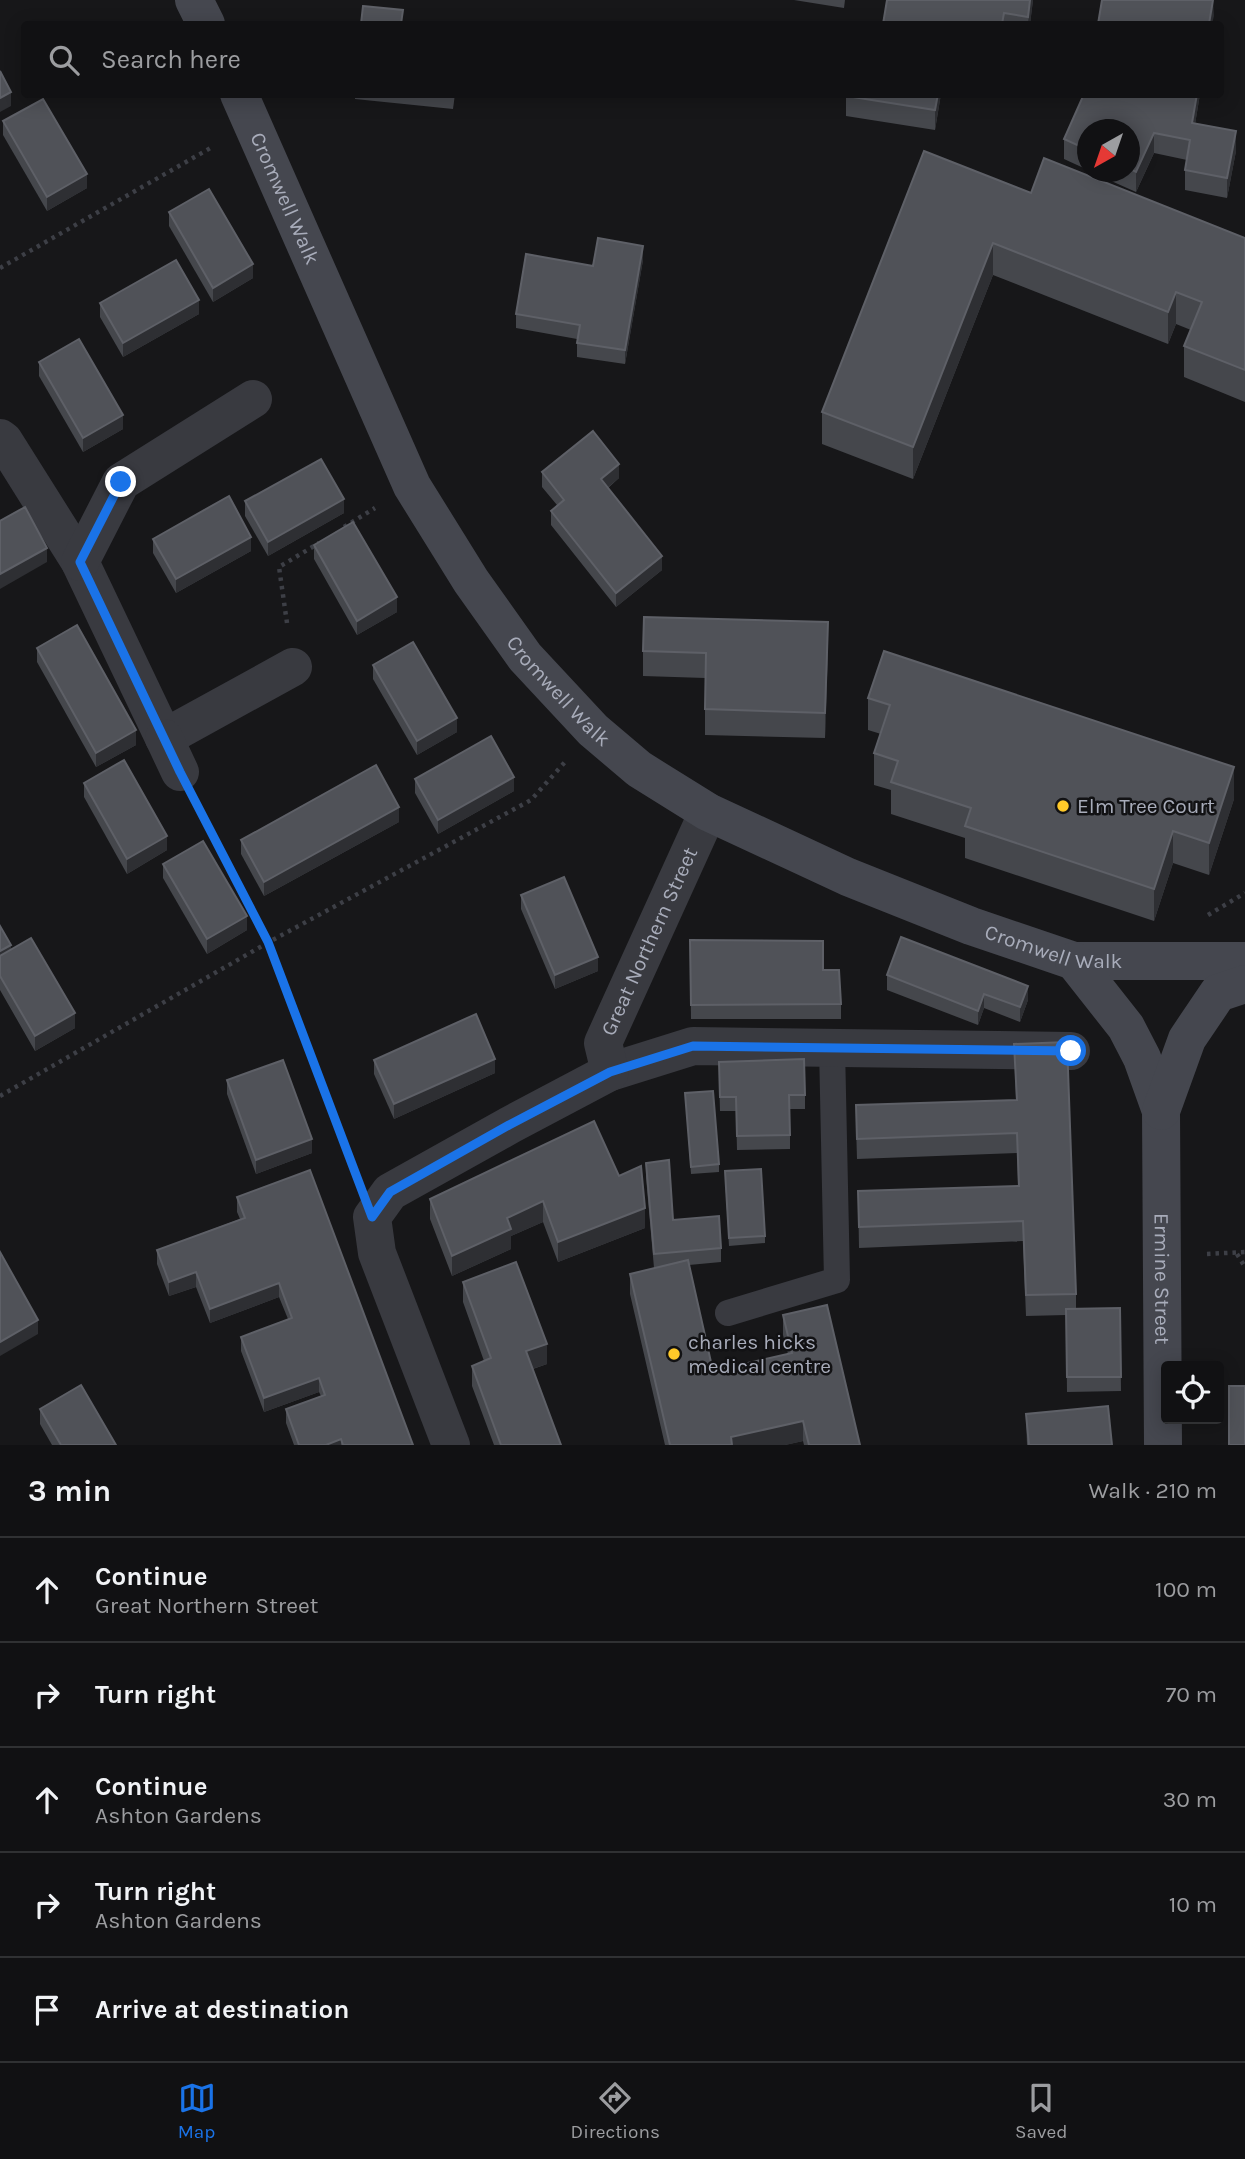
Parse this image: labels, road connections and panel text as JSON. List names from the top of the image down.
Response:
{
  "streets": {
    "main road": ["Cromwell Walk", "Ermine Street"],
    "street": ["Great Northern Street"]
  },
  "crossings": [
    ["Cromwell Walk", "Great Northern Street"],
    ["Cromwell Walk", "Ermine Street"]
  ],
  "places": ["Elm Tree Court", "charles hicks medical centre"],
  "north": "bottom left",
  "page": {
    "search": "Search here",
    "heading": ["3 min", "Walk · 210 m"],
    "list": [
      ["Continue", "Great Northern Street", "100 m"],
      ["Turn right", "70 m"],
      ["Continue", "Ashton Gardens", "30 m"],
      ["Turn right", "Ashton Gardens", "10 m"],
      "Arrive at destination"
    ],
    "nav": ["Map", "Directions", "Saved"]
  }
}
